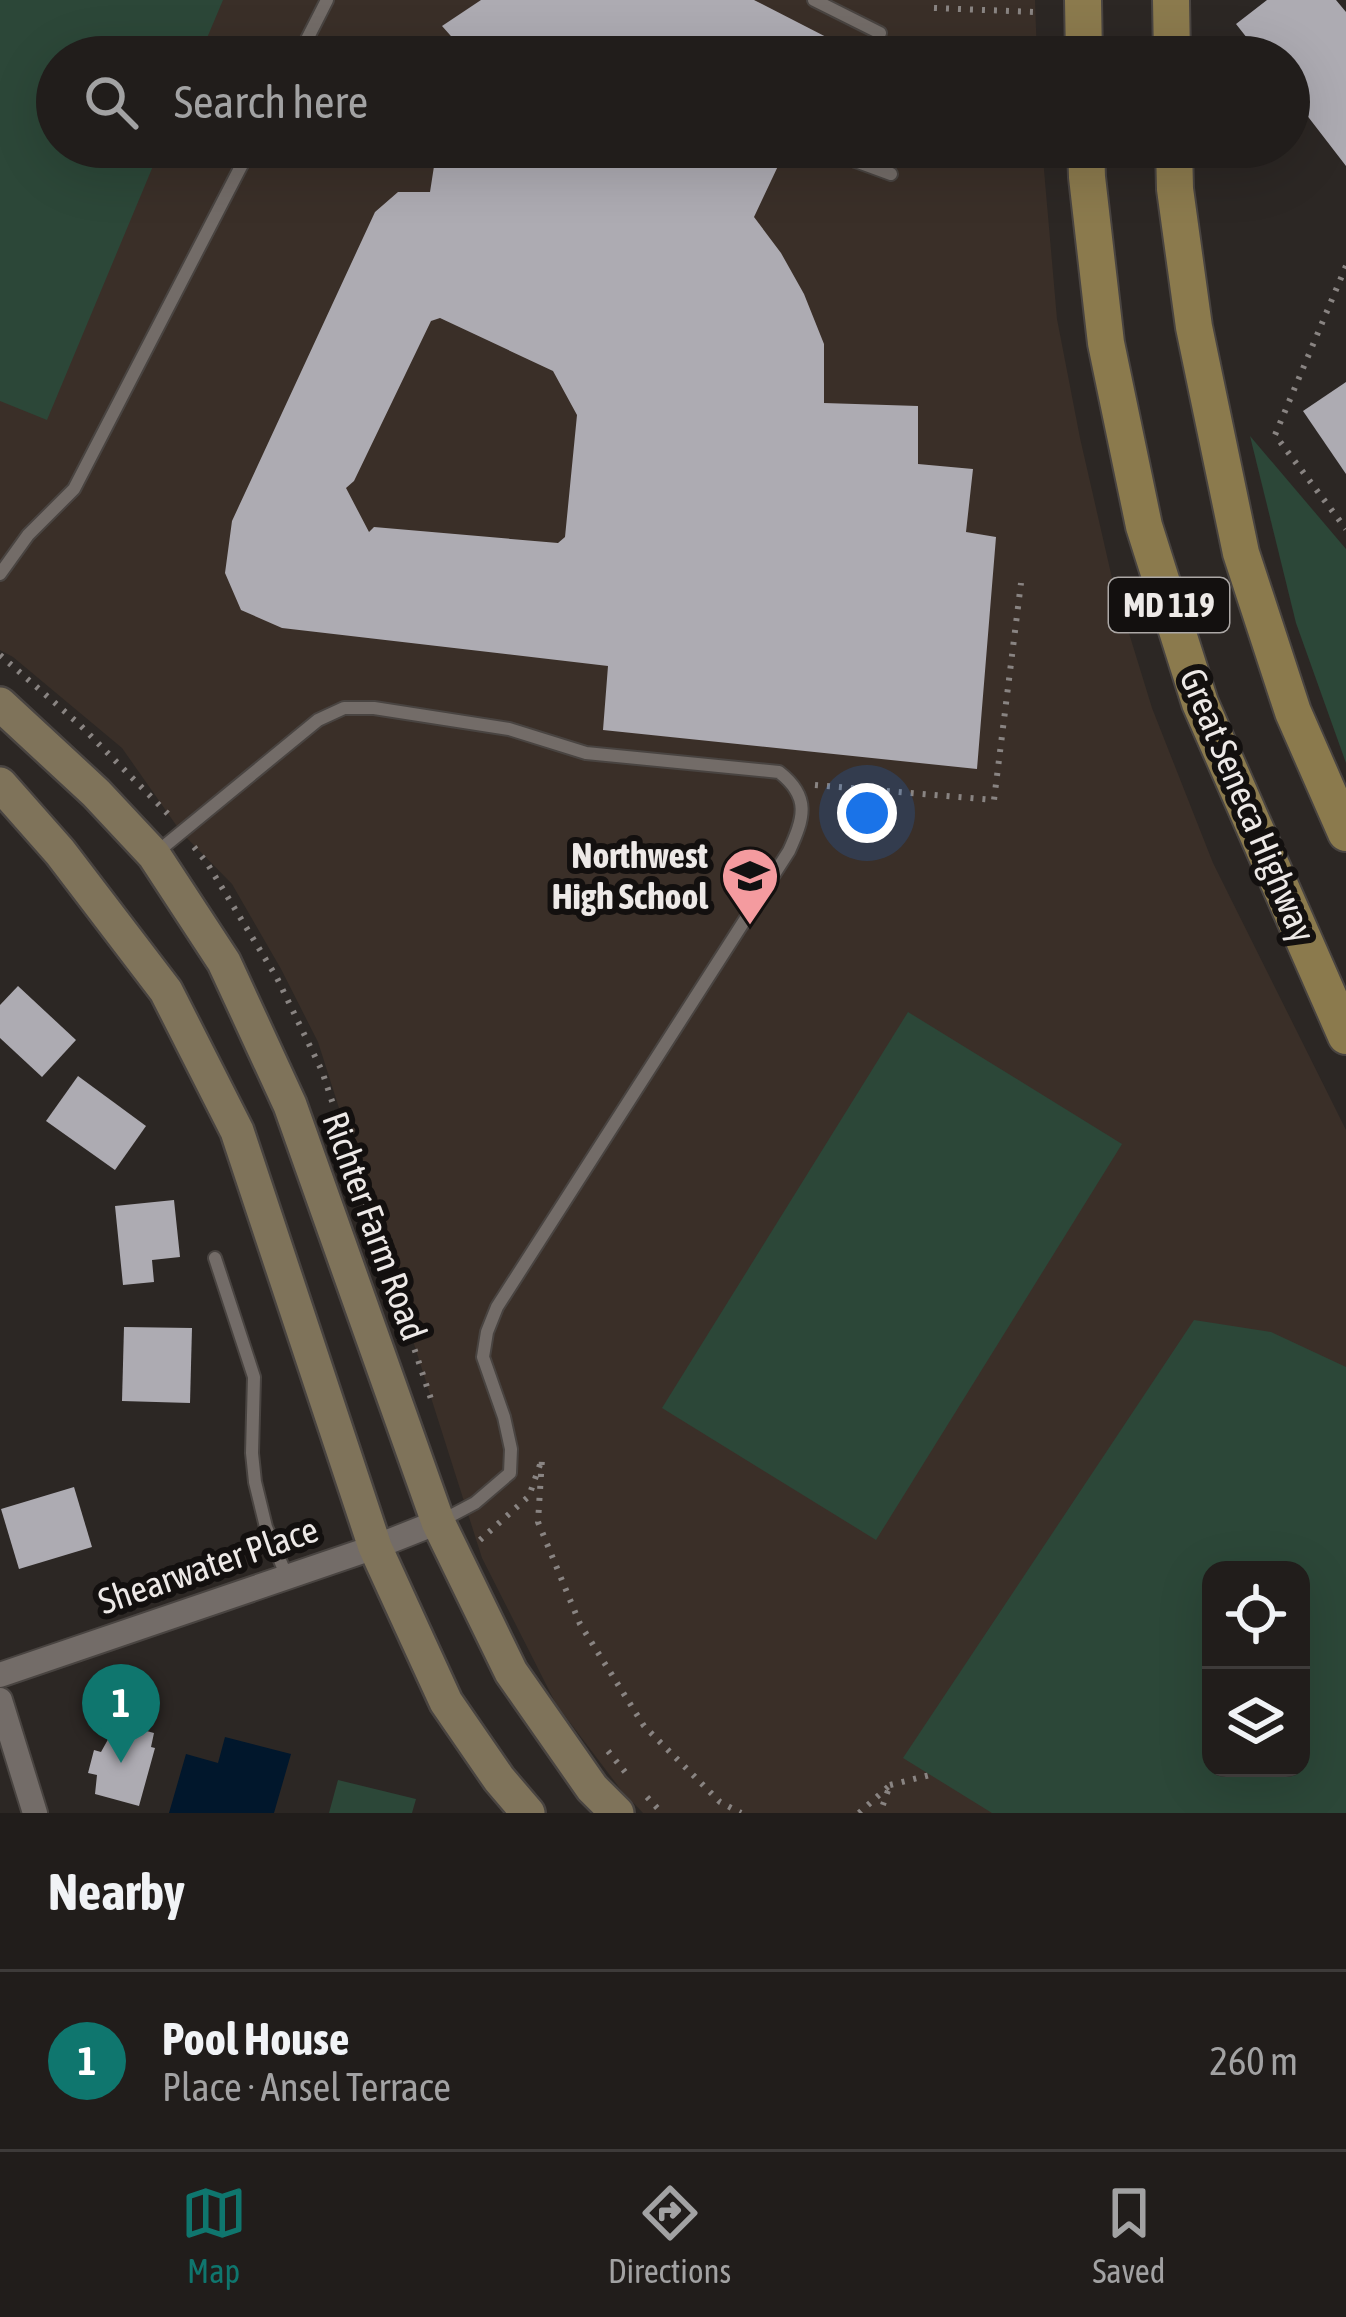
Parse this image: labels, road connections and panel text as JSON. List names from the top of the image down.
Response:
{
  "streets": {
    "main road": ["MD 119", "Great Seneca Highway", "Richter Farm Road"],
    "street": ["Shearwater Place"]
  },
  "crossings": [
    ["Richter Farm Road", "Shearwater Place"]
  ],
  "places": {
    "school or university": ["Northwest High School"]
  },
  "page": {
    "search": "Search here",
    "pins": "1",
    "heading": "Nearby",
    "list": [
      {
        "mark": "1",
        "name": "Pool House",
        "note": "Place · Ansel Terrace",
        "value": "260 m"
      }
    ],
    "nav": ["Map", "Directions", "Saved"]
  }
}
